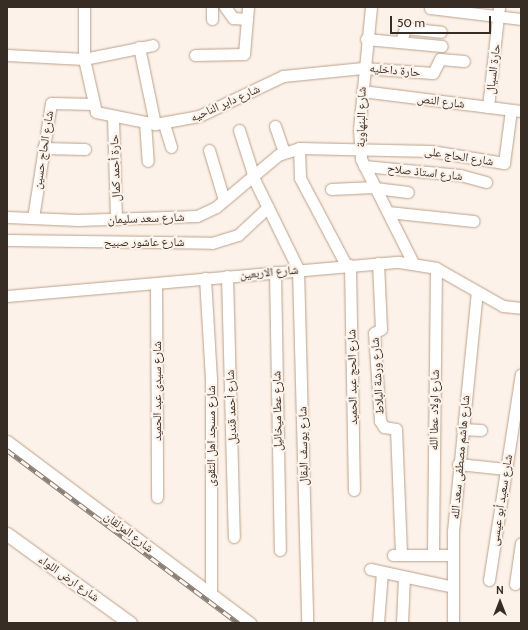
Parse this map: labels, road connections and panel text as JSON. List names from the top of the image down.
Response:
{
  "streets": {
    "street": [
      "حارة السيال",
      "حارة داخليه",
      "شارع النص",
      "شارع داير الناحيه",
      "شارع البنهاوية",
      "شارع الحاج حسين",
      "شارع الحاج على",
      "حارة أحمد كمال",
      "شارع استاذ صلاح",
      "شارع سعد سليمان",
      "شارع عاشور صبيح",
      "شارع الاربعين",
      "شارع ورشة البلاط",
      "شارع الحج عبد الحميد",
      "شارع سيدى عبد الحميد",
      "شارع أحمد قنديل",
      "شارع اولاد عطا الله",
      "شارع عطا ميخائيل",
      "شارع مسجد اهل التقوى",
      "شارع يوسف البقال",
      "شارع هاشم مصطفى سعد الله",
      "شارع سعيد أبو عيسى",
      "شارع المزلقان",
      "شارع ارض اللواء"
    ]
  },
  "crossings": [
    ["حارة السيال", "شارع النص"],
    ["حارة داخليه", "شارع داير الناحيه"],
    ["حارة داخليه", "شارع البنهاوية"],
    ["شارع النص", "شارع البنهاوية"],
    ["شارع النص", "شارع الحاج على"],
    ["شارع داير الناحيه", "شارع البنهاوية"],
    ["شارع داير الناحيه", "شارع الحاج حسين"],
    ["شارع داير الناحيه", "حارة أحمد كمال"],
    ["شارع البنهاوية", "شارع الحاج على"],
    ["شارع البنهاوية", "شارع استاذ صلاح"],
    ["شارع البنهاوية", "شارع سعد سليمان"],
    ["شارع البنهاوية", "شارع الاربعين"],
    ["شارع الحاج حسين", "شارع سعد سليمان"],
    ["شارع الحاج على", "شارع سعد سليمان"],
    ["حارة أحمد كمال", "شارع سعد سليمان"],
    ["شارع الاربعين", "شارع ورشة البلاط"],
    ["شارع الاربعين", "شارع الحج عبد الحميد"],
    ["شارع الاربعين", "شارع سيدى عبد الحميد"],
    ["شارع الاربعين", "شارع أحمد قنديل"],
    ["شارع الاربعين", "شارع اولاد عطا الله"],
    ["شارع الاربعين", "شارع عطا ميخائيل"],
    ["شارع الاربعين", "شارع مسجد اهل التقوى"],
    ["شارع الاربعين", "شارع يوسف البقال"],
    ["شارع الاربعين", "شارع هاشم مصطفى سعد الله"],
    ["شارع ورشة البلاط", "شارع اولاد عطا الله"],
    ["شارع مسجد اهل التقوى", "شارع المزلقان"]
  ],
  "scale_bar": "50 m",
  "north": "top"
}
